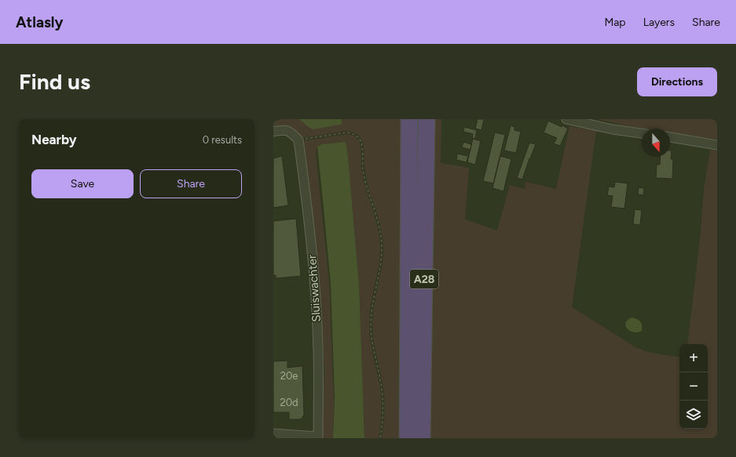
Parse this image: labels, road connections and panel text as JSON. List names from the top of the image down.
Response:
{
  "streets": {
    "highway": ["A28"],
    "street": ["Sluiswachter"]
  },
  "house_numbers": ["20e", "20d"],
  "north": "bottom",
  "page": {
    "header": "Atlasly",
    "nav": ["Map", "Layers", "Share"],
    "buttons": [
      "Directions",
      ["Save", "Share"]
    ],
    "title": "Find us",
    "heading": ["Nearby", "0 results"],
    "map_buttons": ["+", "−"]
  }
}
